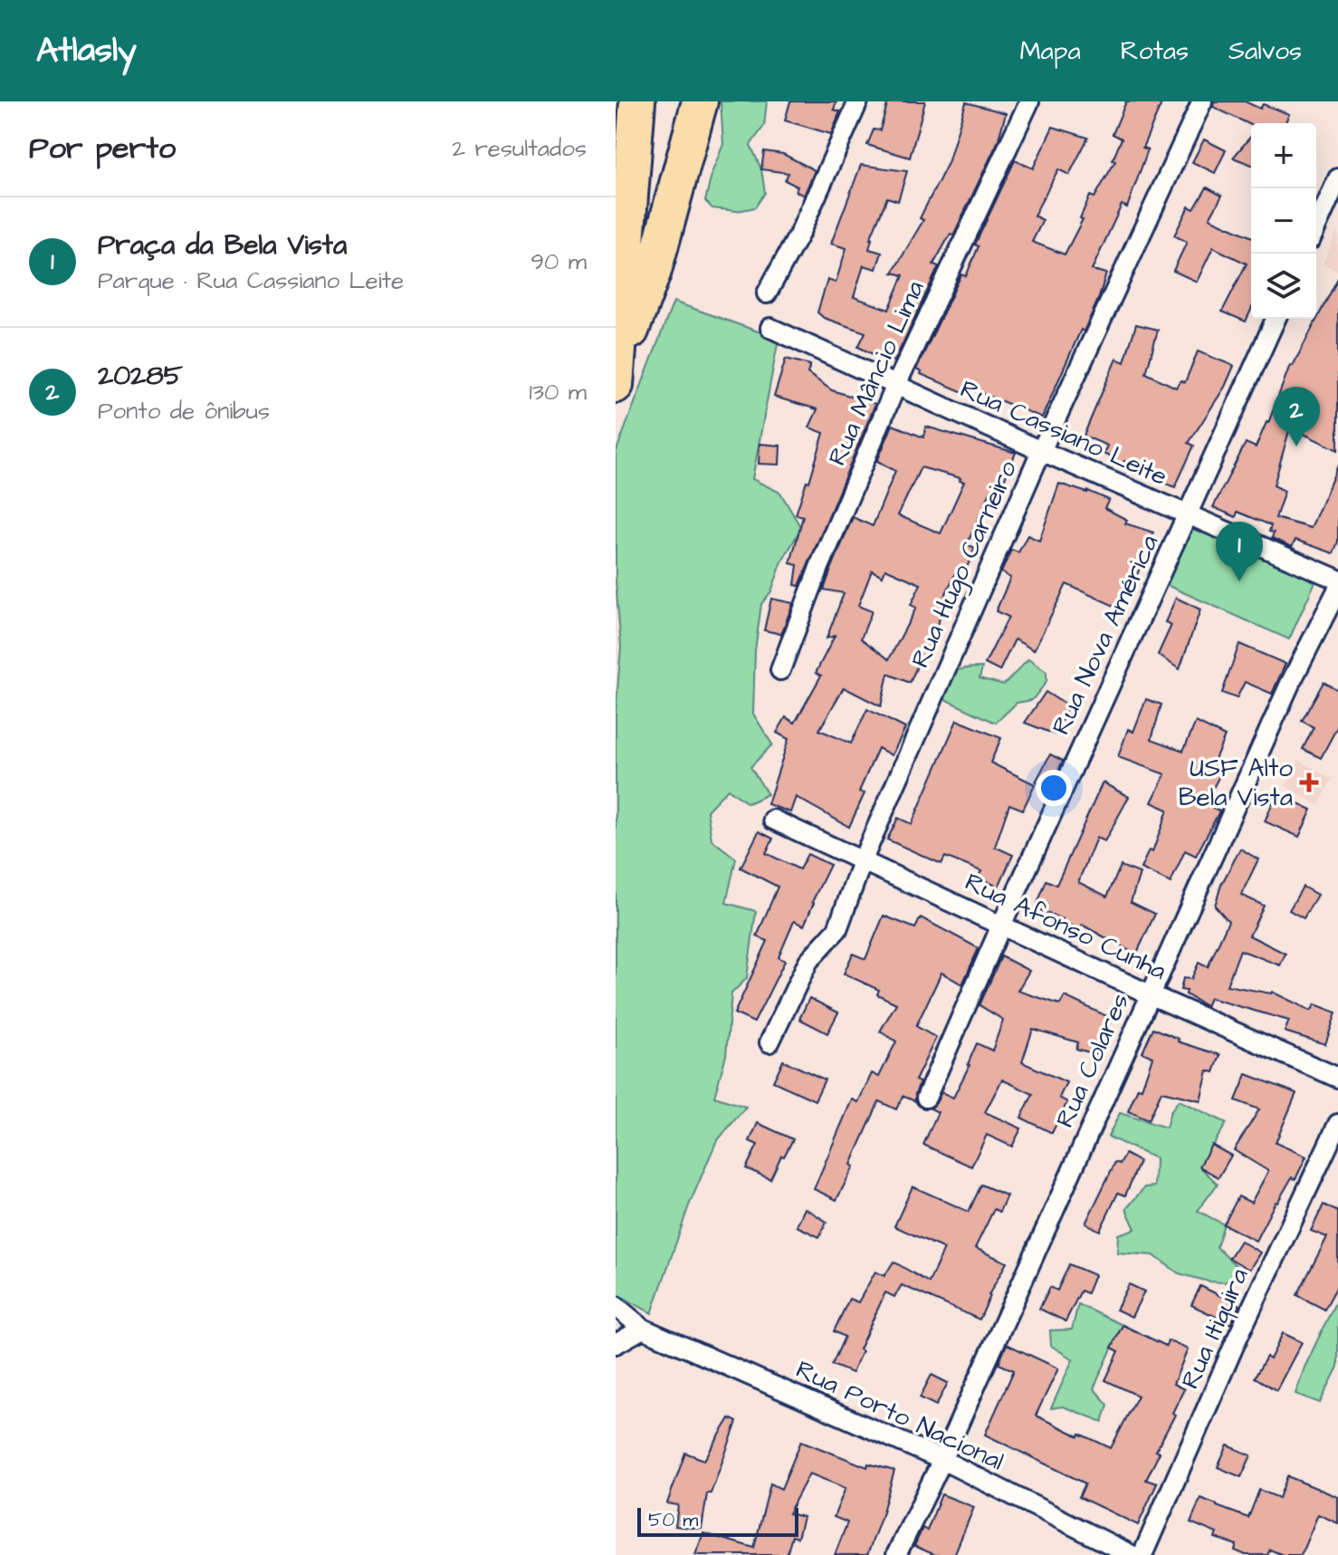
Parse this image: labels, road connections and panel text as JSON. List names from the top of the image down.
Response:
{
  "streets": {
    "street": [
      "Rua Mâncio Lima",
      "Rua Cassiano Leite",
      "Rua Hugo Carneiro",
      "Rua Nova América",
      "Rua Afonso Cunha",
      "Rua Colares",
      "Rua Itiquira",
      "Rua Porto Nacional"
    ]
  },
  "crossings": [
    ["Rua Mâncio Lima", "Rua Cassiano Leite"],
    ["Rua Cassiano Leite", "Rua Hugo Carneiro"],
    ["Rua Cassiano Leite", "Rua Nova América"],
    ["Rua Hugo Carneiro", "Rua Afonso Cunha"],
    ["Rua Nova América", "Rua Afonso Cunha"],
    ["Rua Afonso Cunha", "Rua Colares"],
    ["Rua Colares", "Rua Porto Nacional"]
  ],
  "places": {
    "health": ["USF Alto Bela Vista"]
  },
  "scale_bar": "50 m",
  "page": {
    "header": "Atlasly",
    "nav": ["Mapa", "Rotas", "Salvos"],
    "heading": ["Por perto", "2 resultados"],
    "map_buttons": ["+", "−"],
    "list": [
      {
        "mark": "1",
        "name": "Praça da Bela Vista",
        "note": "Parque · Rua Cassiano Leite",
        "value": "90 m"
      },
      {
        "mark": "2",
        "name": "20285",
        "note": "Ponto de ônibus",
        "value": "130 m"
      }
    ],
    "pins": ["2", "1"],
    "scale": "50 m"
  }
}
